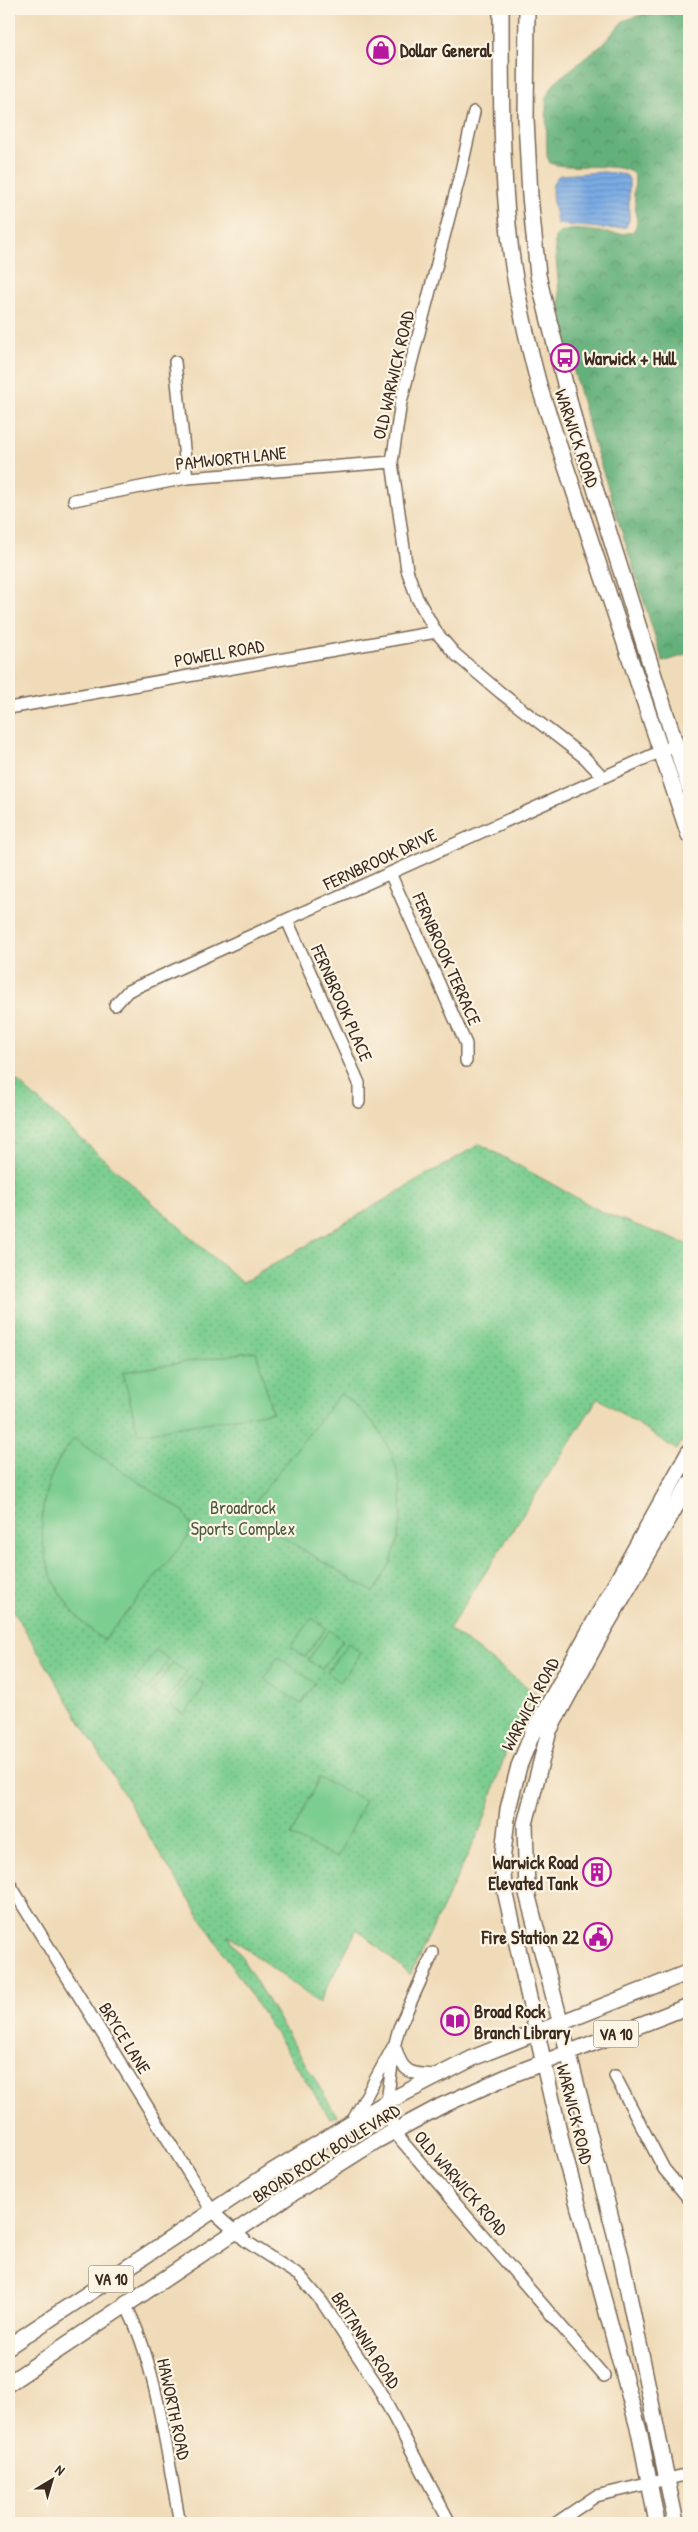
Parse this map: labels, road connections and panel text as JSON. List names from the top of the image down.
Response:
{
  "streets": {
    "main road": ["WARWICK ROAD", "VA 10", "BROAD ROCK BOULEVARD"],
    "street": [
      "OLD WARWICK ROAD",
      "PAMWORTH LANE",
      "POWELL ROAD",
      "FERNBROOK DRIVE",
      "FERNBROOK TERRACE",
      "FERNBROOK PLACE",
      "BRYCE LANE",
      "BRITANNIA ROAD",
      "HAWORTH ROAD"
    ]
  },
  "crossings": [
    ["OLD WARWICK ROAD", "PAMWORTH LANE"],
    ["OLD WARWICK ROAD", "POWELL ROAD"],
    ["OLD WARWICK ROAD", "FERNBROOK DRIVE"],
    ["OLD WARWICK ROAD", "BROAD ROCK BOULEVARD"],
    ["WARWICK ROAD", "FERNBROOK DRIVE"],
    ["WARWICK ROAD", "BROAD ROCK BOULEVARD"],
    ["FERNBROOK DRIVE", "FERNBROOK TERRACE"],
    ["FERNBROOK DRIVE", "FERNBROOK PLACE"],
    ["BRYCE LANE", "BROAD ROCK BOULEVARD"],
    ["BRYCE LANE", "BRITANNIA ROAD"],
    ["BROAD ROCK BOULEVARD", "BRITANNIA ROAD"],
    ["BROAD ROCK BOULEVARD", "HAWORTH ROAD"]
  ],
  "parks": ["Broadrock Sports Complex"],
  "places": {
    "shop": ["Dollar General"],
    "bus stop": ["Warwick + Hull"],
    "building": ["Warwick Road Elevated Tank"],
    "public building": ["Fire Station 22"],
    "library": ["Broad Rock Branch Library"]
  },
  "north": "top right"
}
